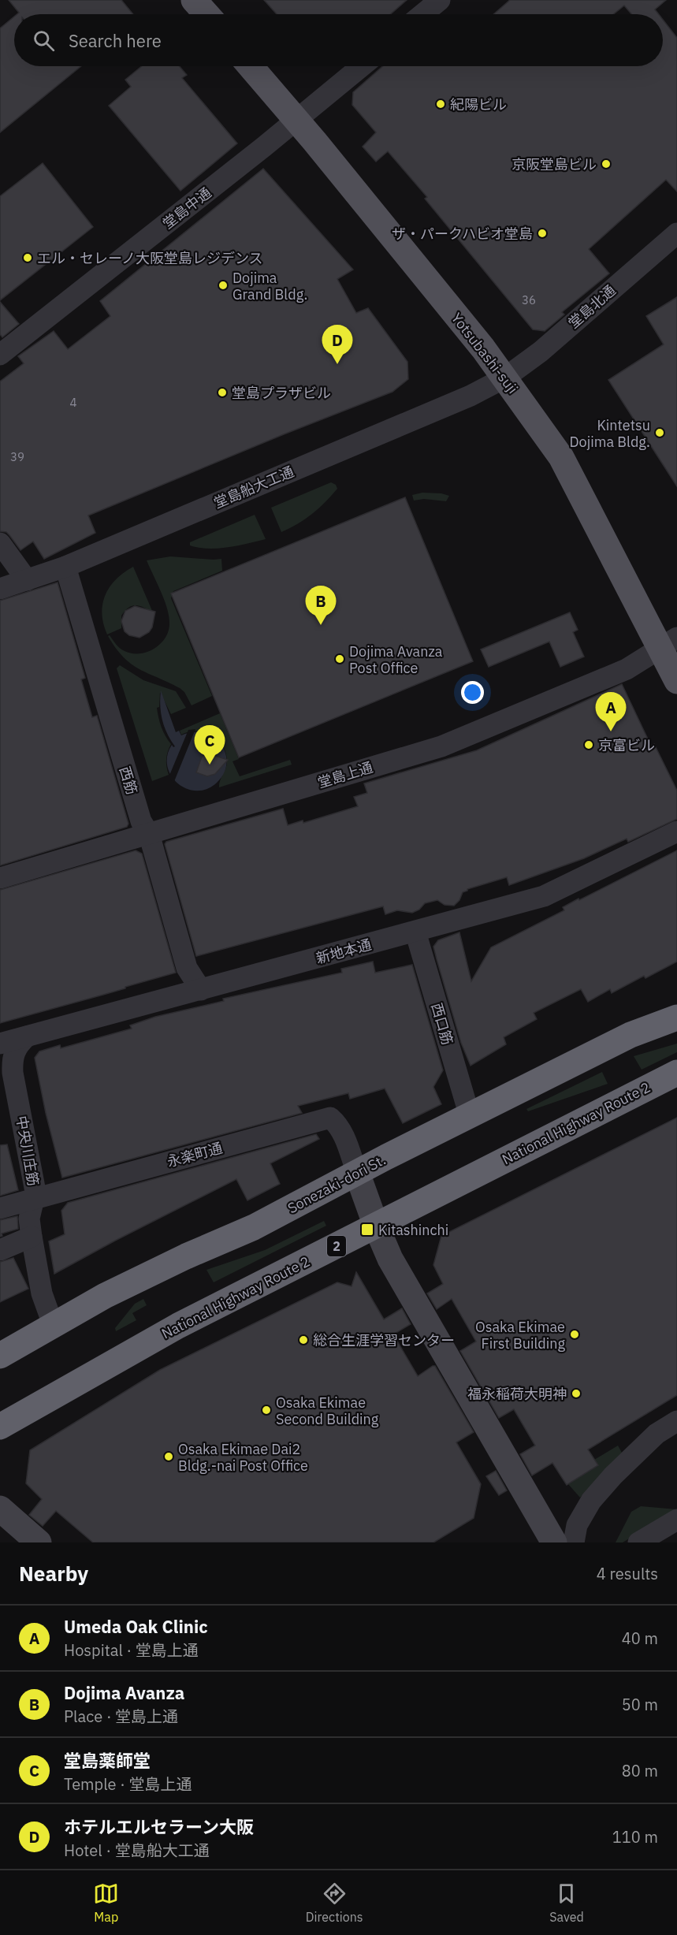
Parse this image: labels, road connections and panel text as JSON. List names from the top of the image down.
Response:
{
  "streets": {
    "highway": ["National Highway Route 2", "Sonezaki-dori St.", "2"],
    "main road": ["Yotsubashi-suji"],
    "street": [
      "堂島中通",
      "堂島北通",
      "堂島船大工通",
      "堂島上通",
      "西筋",
      "新地本通",
      "西口筋",
      "中央川庄筋",
      "永楽町通"
    ]
  },
  "crossings": [
    ["堂島中通", "Yotsubashi-suji"],
    ["堂島北通", "Yotsubashi-suji"],
    ["堂島北通", "堂島船大工通"],
    ["Yotsubashi-suji", "堂島船大工通"],
    ["Yotsubashi-suji", "堂島上通"],
    ["堂島船大工通", "西筋"],
    ["堂島上通", "西筋"],
    ["西筋", "新地本通"],
    ["新地本通", "西口筋"],
    ["新地本通", "中央川庄筋"],
    ["西口筋", "Sonezaki-dori St."],
    ["中央川庄筋", "永楽町通"],
    ["中央川庄筋", "Sonezaki-dori St."],
    ["永楽町通", "Sonezaki-dori St."]
  ],
  "places": {
    "other": [
      "紀陽ビル",
      "京阪堂島ビル",
      "ザ・パークハビオ堂島",
      "エル・セレーノ大阪堂島レジデンス",
      "Dojima Grand Bldg.",
      "堂島プラザビル",
      "Kintetsu Dojima Bldg.",
      "Dojima Avanza Post Office",
      "京富ビル",
      "Osaka Ekimae First Building",
      "総合生涯学習センター",
      "福永稲荷大明神",
      "Osaka Ekimae Second Building",
      "Osaka Ekimae Dai2 Bldg.-nai Post Office"
    ],
    "transit": ["Kitashinchi"]
  },
  "house_numbers": ["36", "4", "39"],
  "page": {
    "search": "Search here",
    "pins": [
      "D",
      "B",
      "A",
      "C"
    ],
    "heading": ["Nearby", "4 results"],
    "list": [
      {
        "mark": "A",
        "name": "Umeda Oak Clinic",
        "note": "Hospital · 堂島上通",
        "value": "40 m"
      },
      {
        "mark": "B",
        "name": "Dojima Avanza",
        "note": "Place · 堂島上通",
        "value": "50 m"
      },
      {
        "mark": "C",
        "name": "堂島薬師堂",
        "note": "Temple · 堂島上通",
        "value": "80 m"
      },
      {
        "mark": "D",
        "name": "ホテルエルセラーン大阪",
        "note": "Hotel · 堂島船大工通",
        "value": "110 m"
      }
    ],
    "nav": ["Map", "Directions", "Saved"]
  }
}
